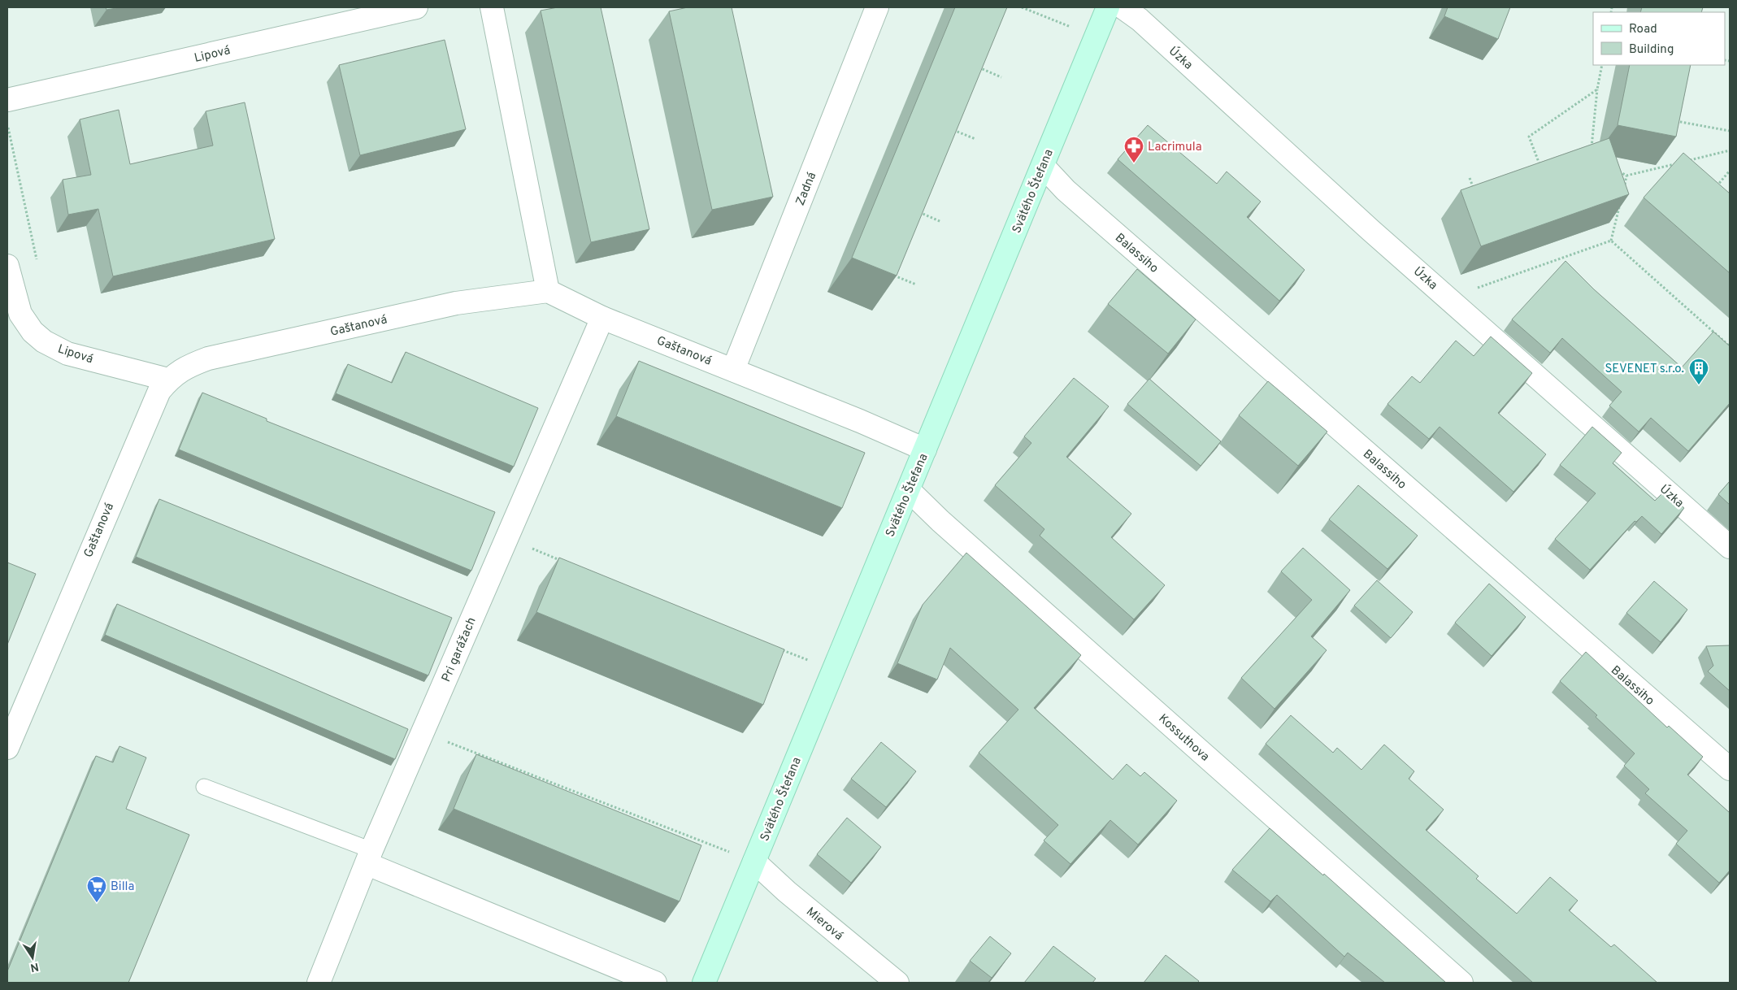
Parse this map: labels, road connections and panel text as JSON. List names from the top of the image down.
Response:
{
  "streets": {
    "street": [
      "Lipová",
      "Úzka",
      "Zadná",
      "Svätého Štefana",
      "Balassiho",
      "Gaštanová",
      "Pri garážach",
      "Kossuthova",
      "Mierová"
    ]
  },
  "crossings": [
    ["Lipová", "Gaštanová"],
    ["Zadná", "Gaštanová"],
    ["Svätého Štefana", "Balassiho"],
    ["Svätého Štefana", "Gaštanová"],
    ["Svätého Štefana", "Kossuthova"],
    ["Svätého Štefana", "Mierová"],
    ["Gaštanová", "Pri garážach"]
  ],
  "places": {
    "pharmacy": ["Lacrimula"],
    "building": ["SEVENET s.r.o."],
    "supermarket": ["Billa"]
  },
  "legend": ["Road", "Building"],
  "north": "bottom"
}
